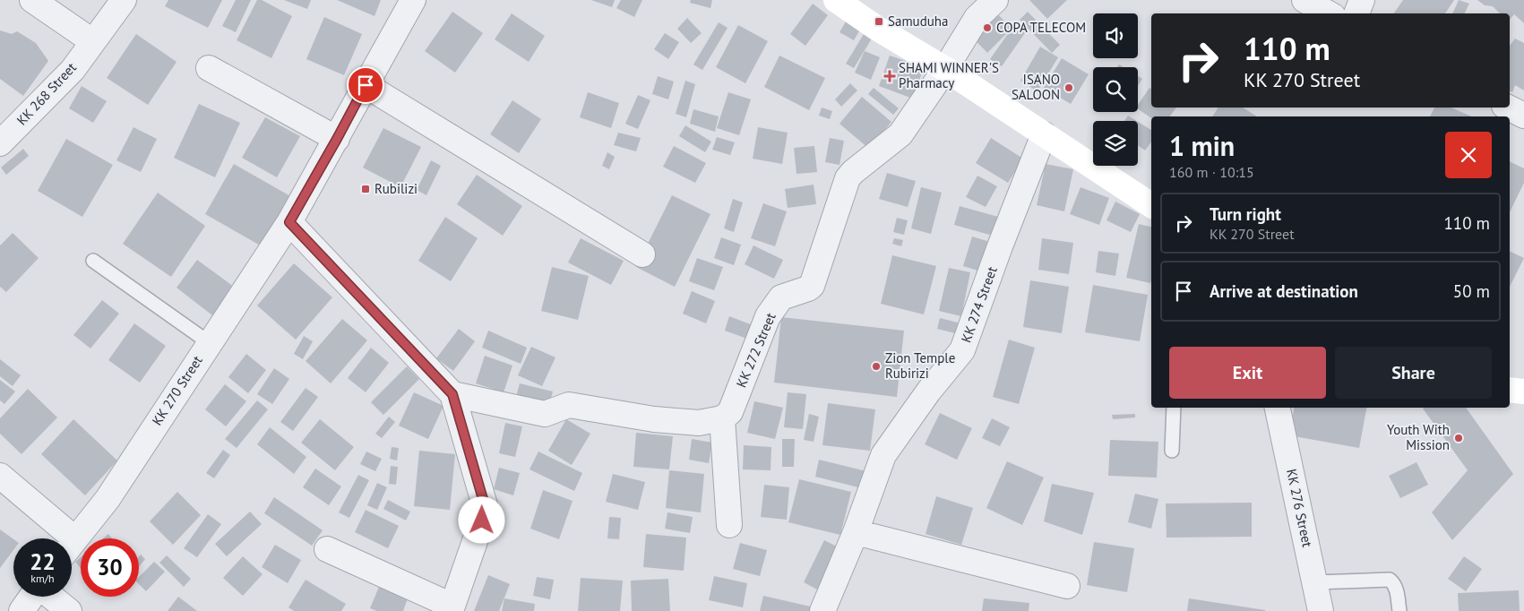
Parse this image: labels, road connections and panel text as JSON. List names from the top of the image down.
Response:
{
  "streets": {
    "street": [
      "KK 268 Street",
      "KK 274 Street",
      "KK 272 Street",
      "KK 270 Street",
      "KK 276 Street"
    ]
  },
  "places": {
    "transit": ["Samuduha", "Rubilizi"],
    "other": [
      "COPA TELECOM",
      "ISANO SALOON",
      "Zion Temple Rubirizi",
      "Youth With Mission"
    ],
    "health": ["SHAMI WINNER'S Pharmacy"]
  },
  "page": {
    "turn": ["110 m", "KK 270 Street"],
    "heading": ["1 min", "160 m · 10:15"],
    "list": [
      {
        "name": "Turn right",
        "note": "KK 270 Street",
        "value": "110 m"
      },
      {
        "name": "Arrive at destination",
        "value": "50 m"
      }
    ],
    "buttons": ["Exit", "Share"],
    "speed": "22 km/h",
    "limit": "30"
  }
}
